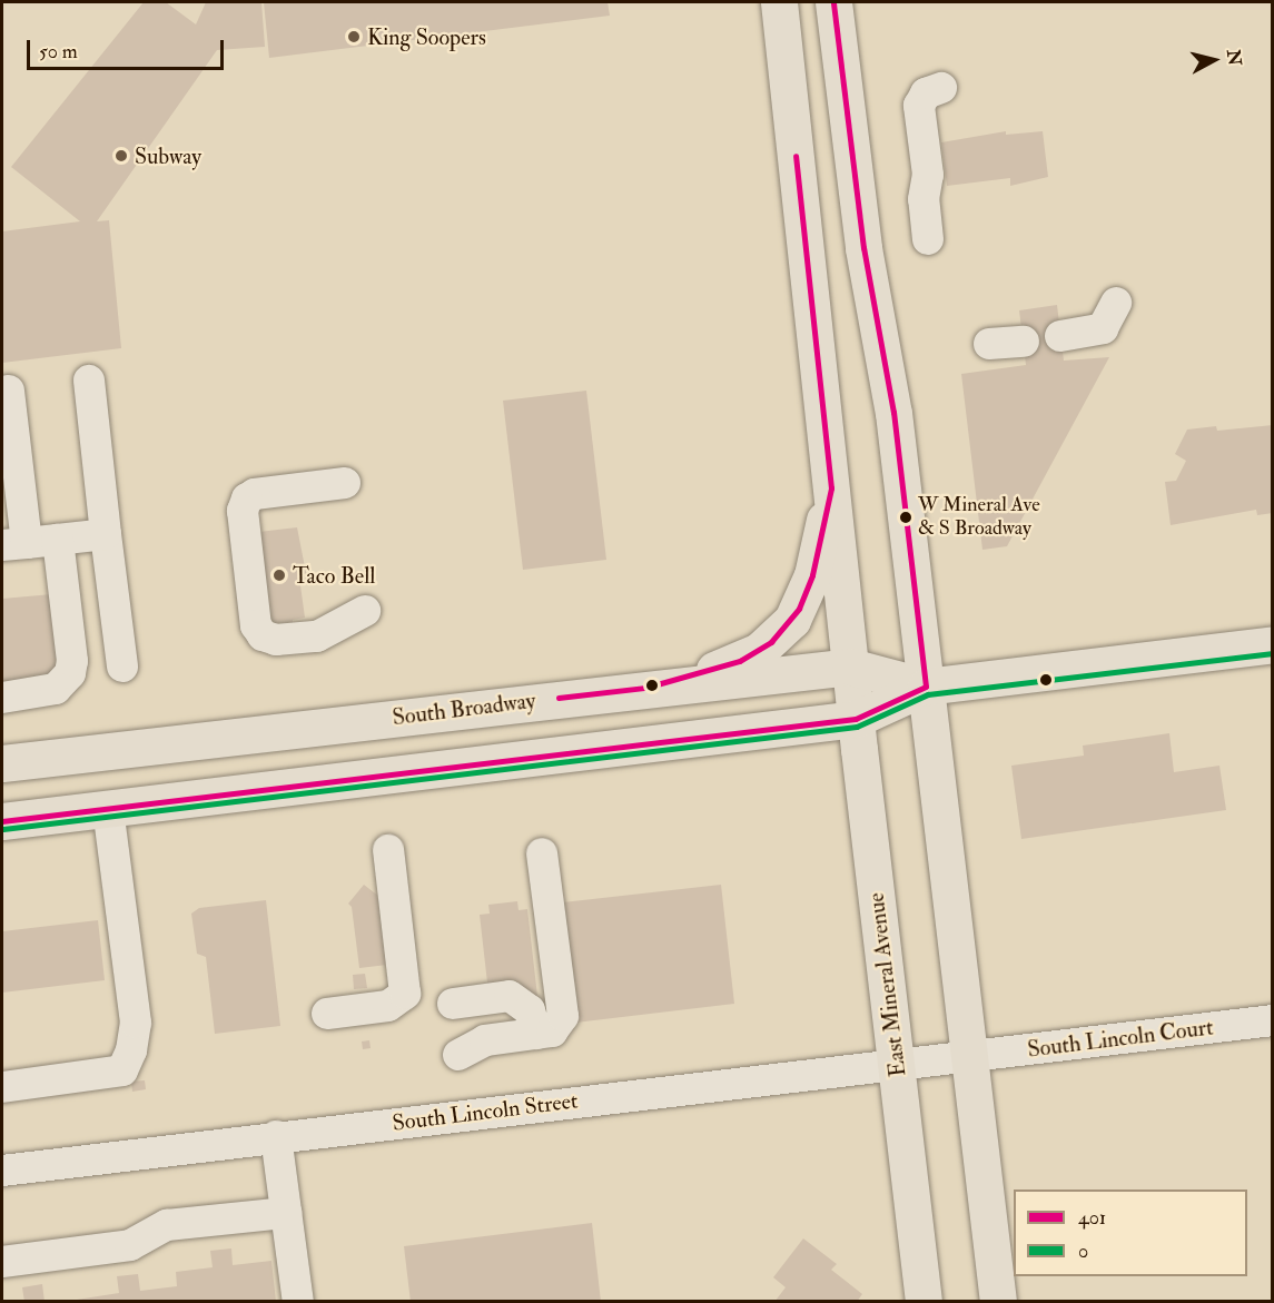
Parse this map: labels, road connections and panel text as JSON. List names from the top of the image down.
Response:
{
  "streets": {
    "main road": ["South Broadway", "East Mineral Avenue"],
    "street": ["South Lincoln Court", "South Lincoln Street"]
  },
  "crossings": [
    ["South Broadway", "East Mineral Avenue"],
    ["East Mineral Avenue", "South Lincoln Street"],
    ["South Lincoln Court", "South Lincoln Street"]
  ],
  "places": [
    "King Soopers",
    "Subway",
    "W Mineral Ave & S Broadway",
    "Taco Bell"
  ],
  "lines": ["transit line 401", "transit line 0"],
  "legend": ["401", "0"],
  "scale_bar": "50 m",
  "north": "right"
}
